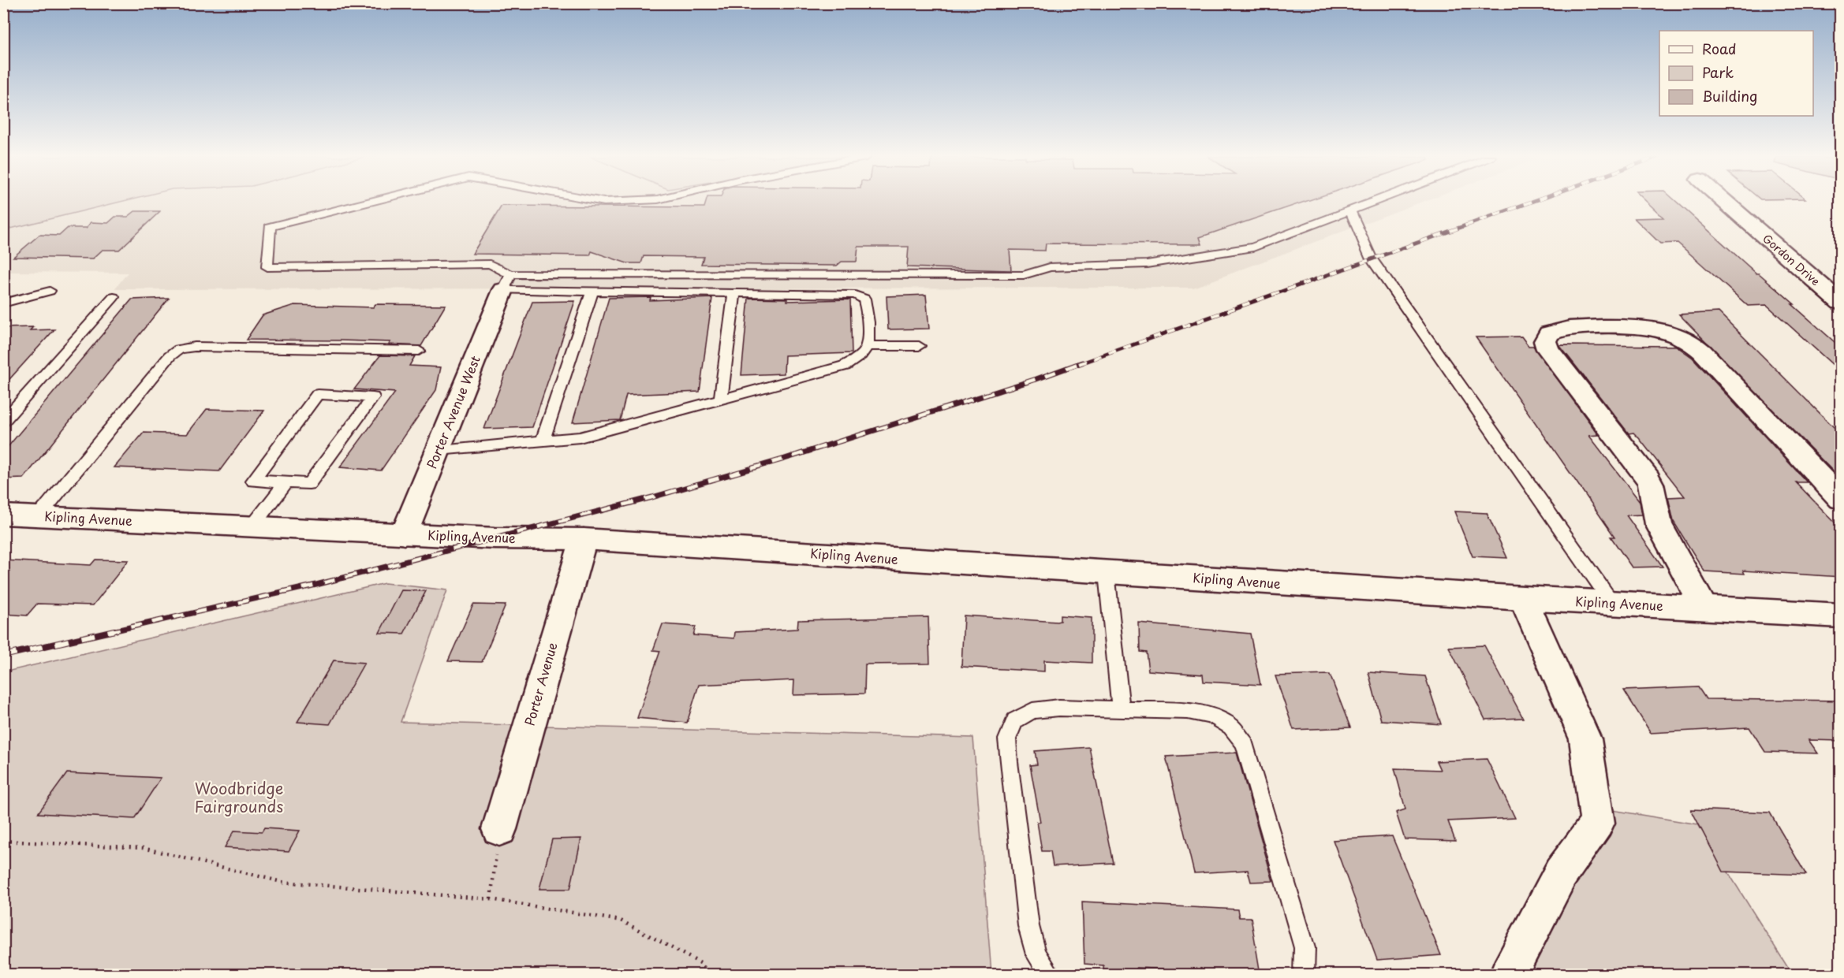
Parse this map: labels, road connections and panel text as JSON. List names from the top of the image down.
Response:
{
  "streets": {
    "street": [
      "Gordon Drive",
      "Porter Avenue West",
      "Kipling Avenue",
      "Porter Avenue"
    ]
  },
  "crossings": [
    ["Porter Avenue West", "Kipling Avenue"],
    ["Kipling Avenue", "Porter Avenue"]
  ],
  "parks": ["Woodbridge Fairgrounds"],
  "legend": ["Road", "Park", "Building"]
}
